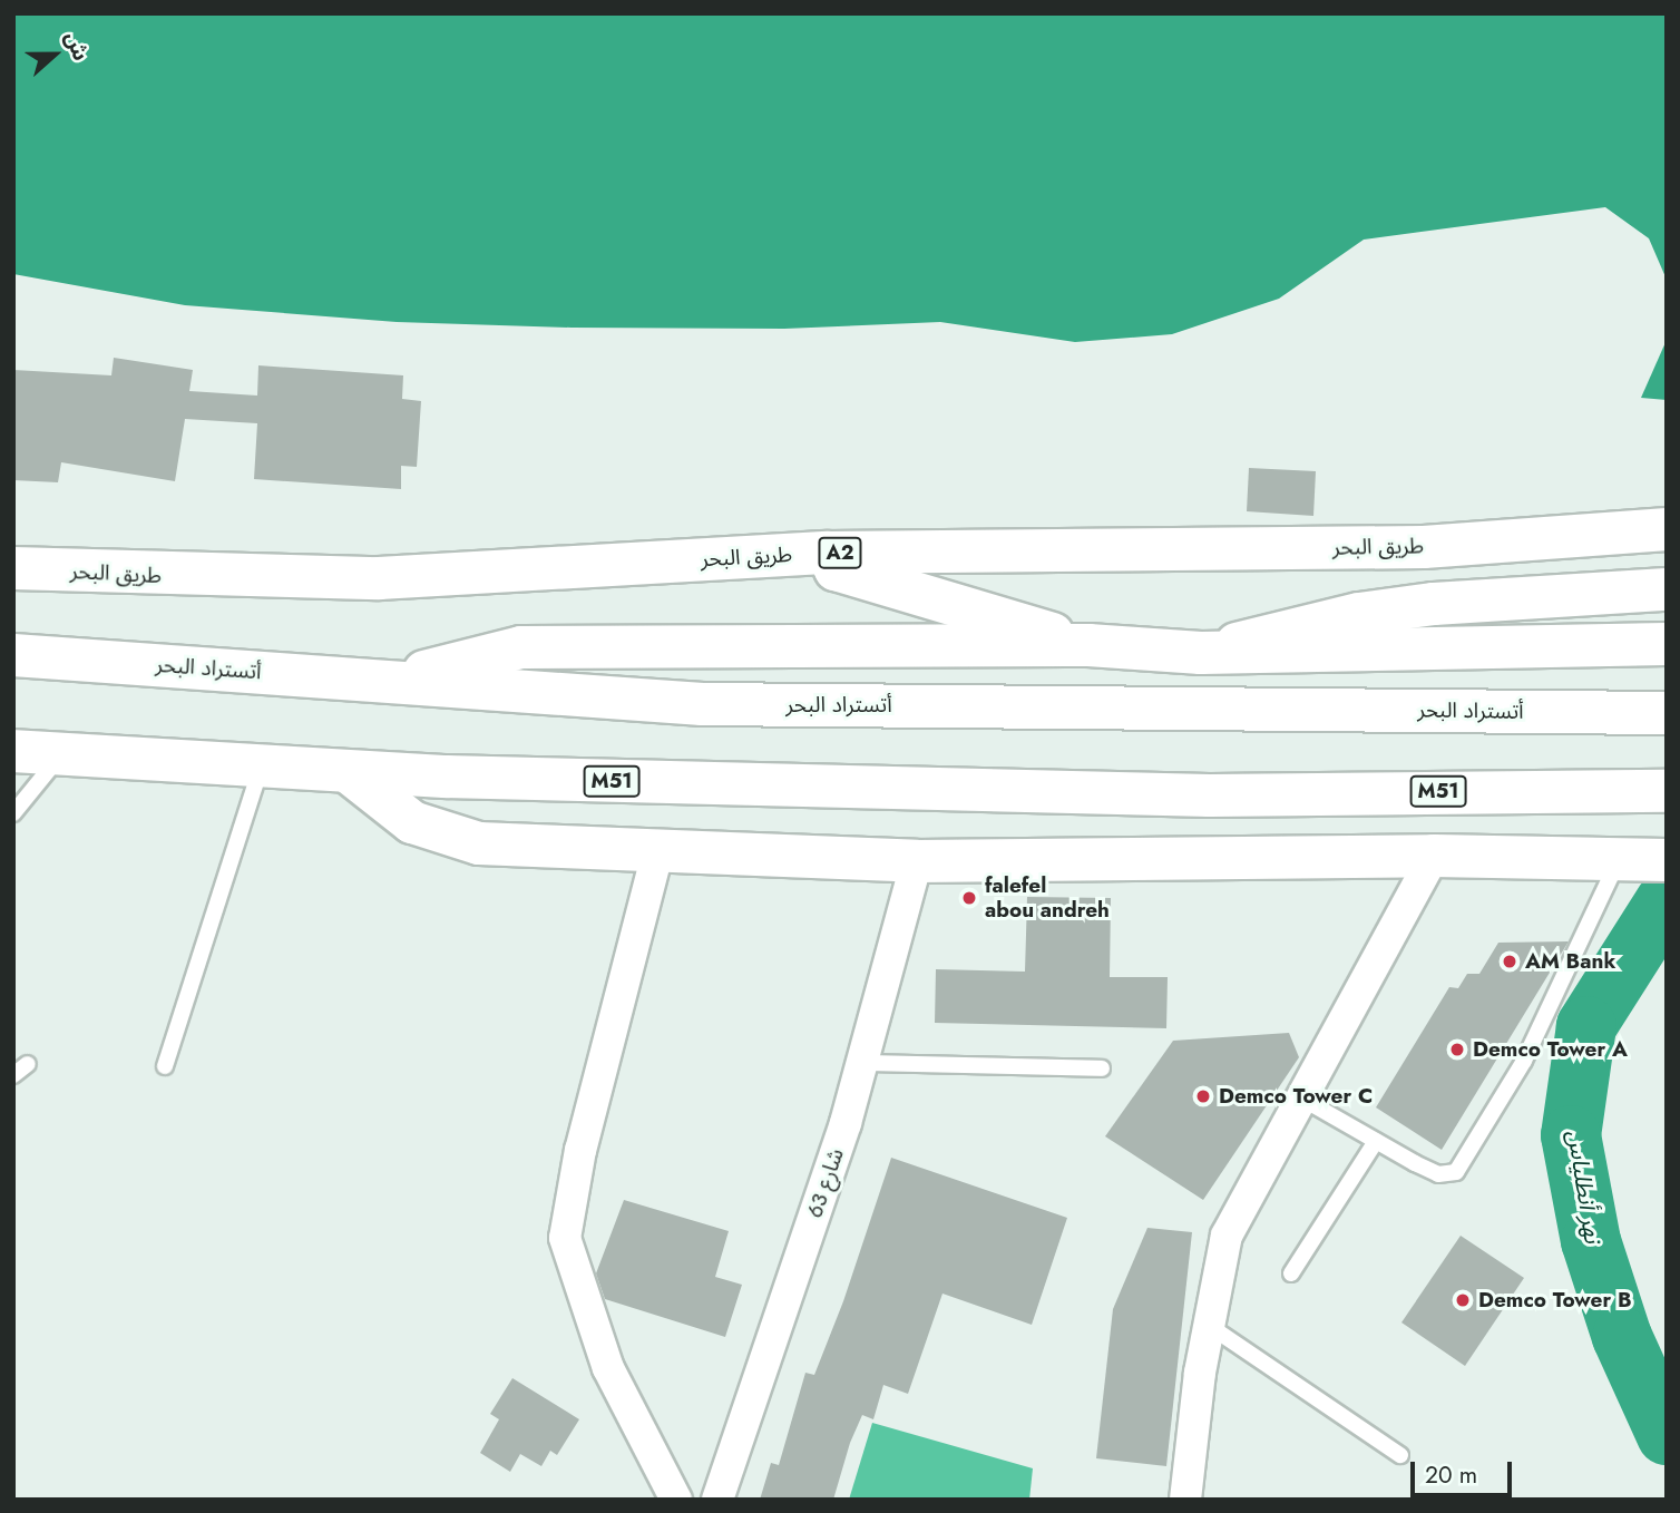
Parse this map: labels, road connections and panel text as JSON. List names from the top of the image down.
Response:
{
  "streets": {
    "highway": [
      "طريق البحر",
      "A2",
      "أتستراد البحر",
      "M51"
    ],
    "street": ["شارع 63"]
  },
  "water": ["نهر أنطلياس"],
  "places": [
    "falefel abou andreh",
    "AM Bank",
    "Demco Tower A",
    "Demco Tower C",
    "Demco Tower B"
  ],
  "scale_bar": "20 m",
  "north": "right"
}
